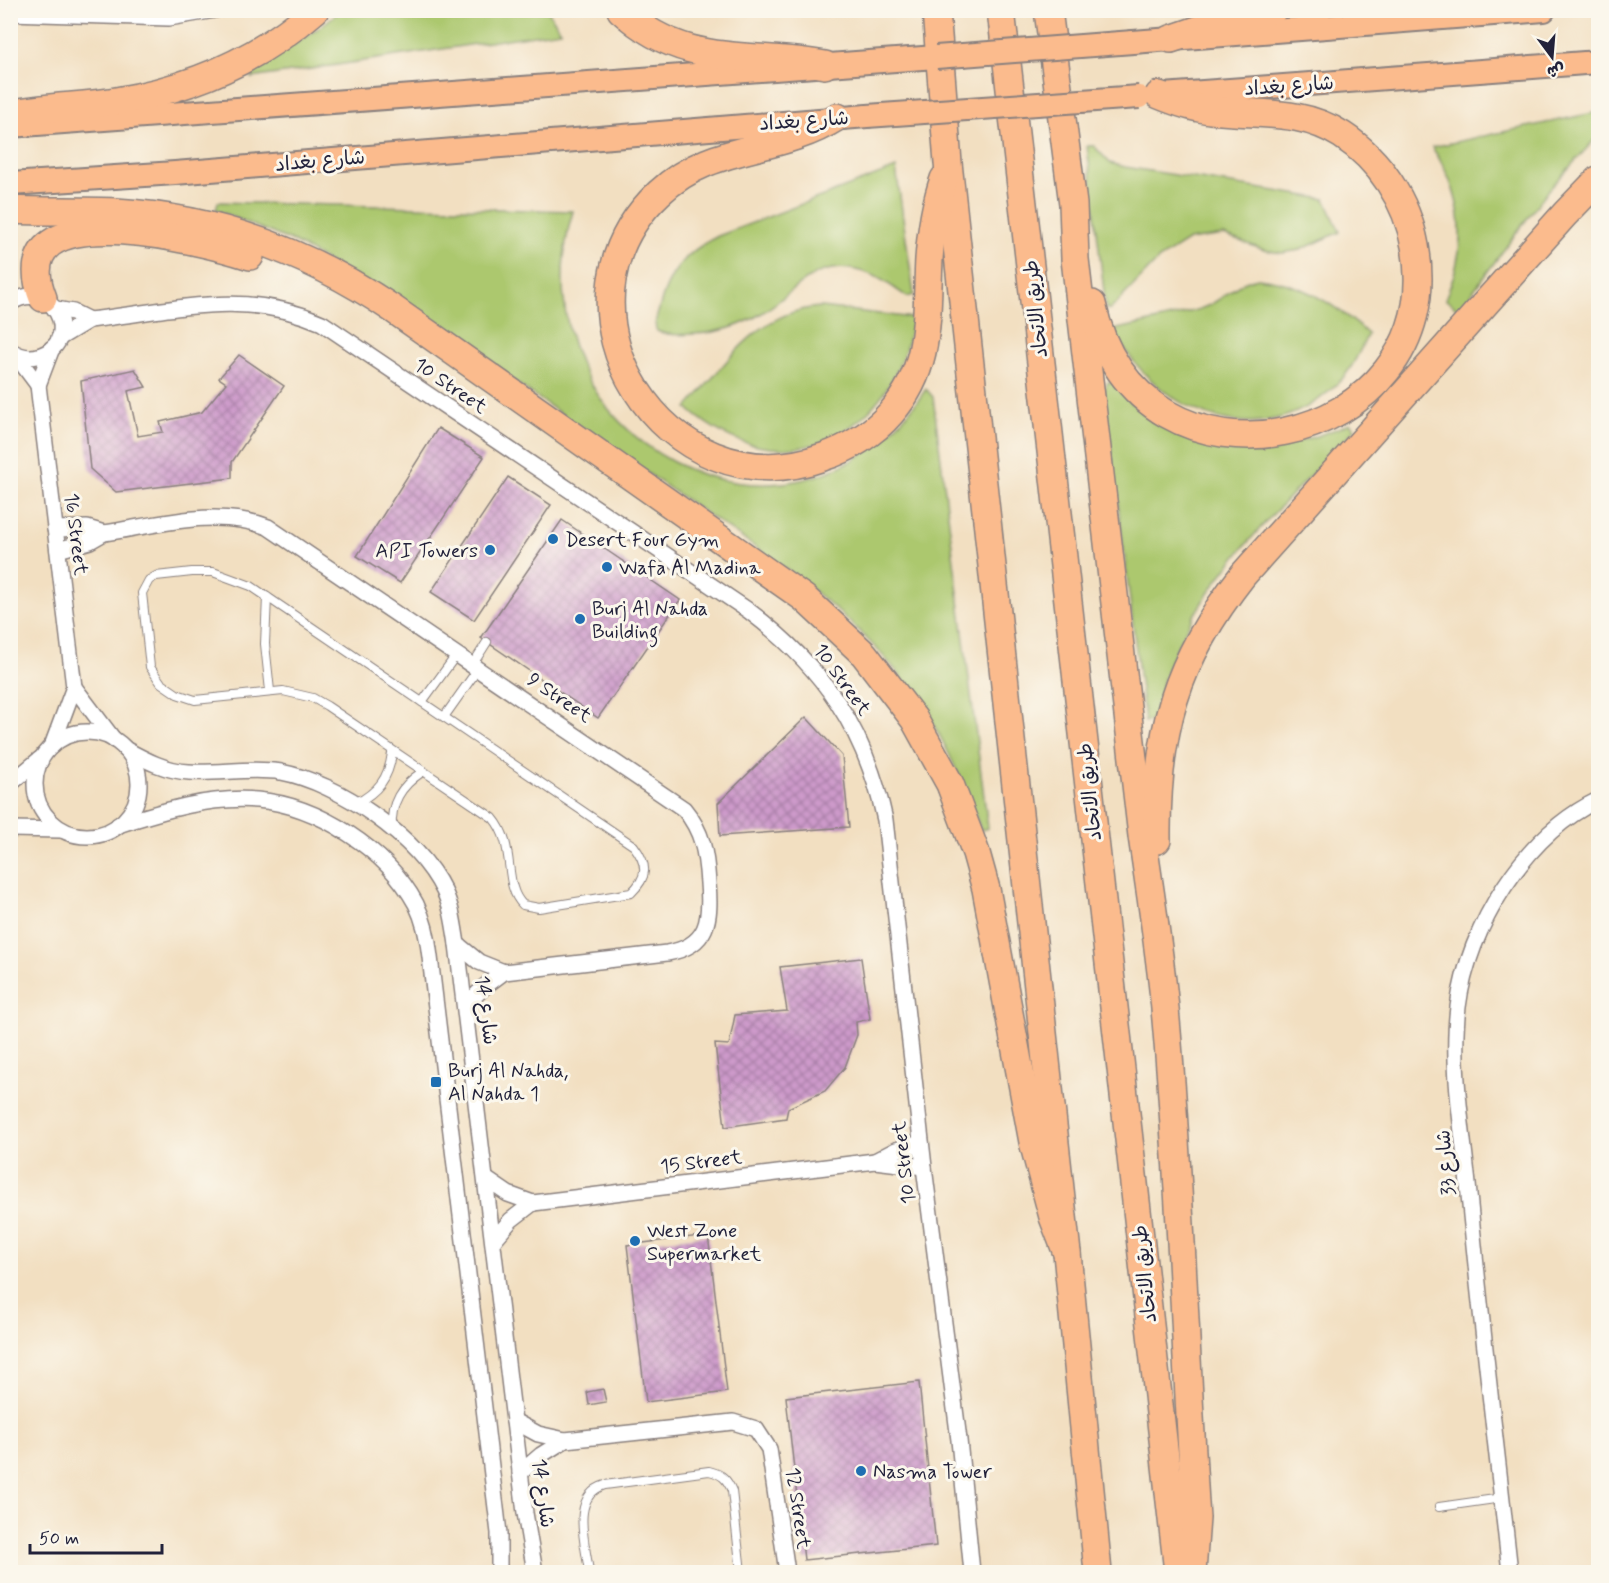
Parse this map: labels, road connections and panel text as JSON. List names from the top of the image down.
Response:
{
  "streets": {
    "highway": ["طريق الاتحاد"],
    "main road": ["شارع بغداد"],
    "street": [
      "10 Street",
      "16 Street",
      "9 Street",
      "شارع 14",
      "15 Street",
      "شارع 33",
      "12 Street"
    ]
  },
  "places": {
    "other": [
      "Desert Four Gym",
      "API Towers",
      "Wafa Al Madina",
      "Burj Al Nahda Building",
      "West Zone Supermarket",
      "Nasma Tower"
    ],
    "transit": ["Burj Al Nahda, Al Nahda 1"]
  },
  "scale_bar": "50 m",
  "north": "bottom"
}
